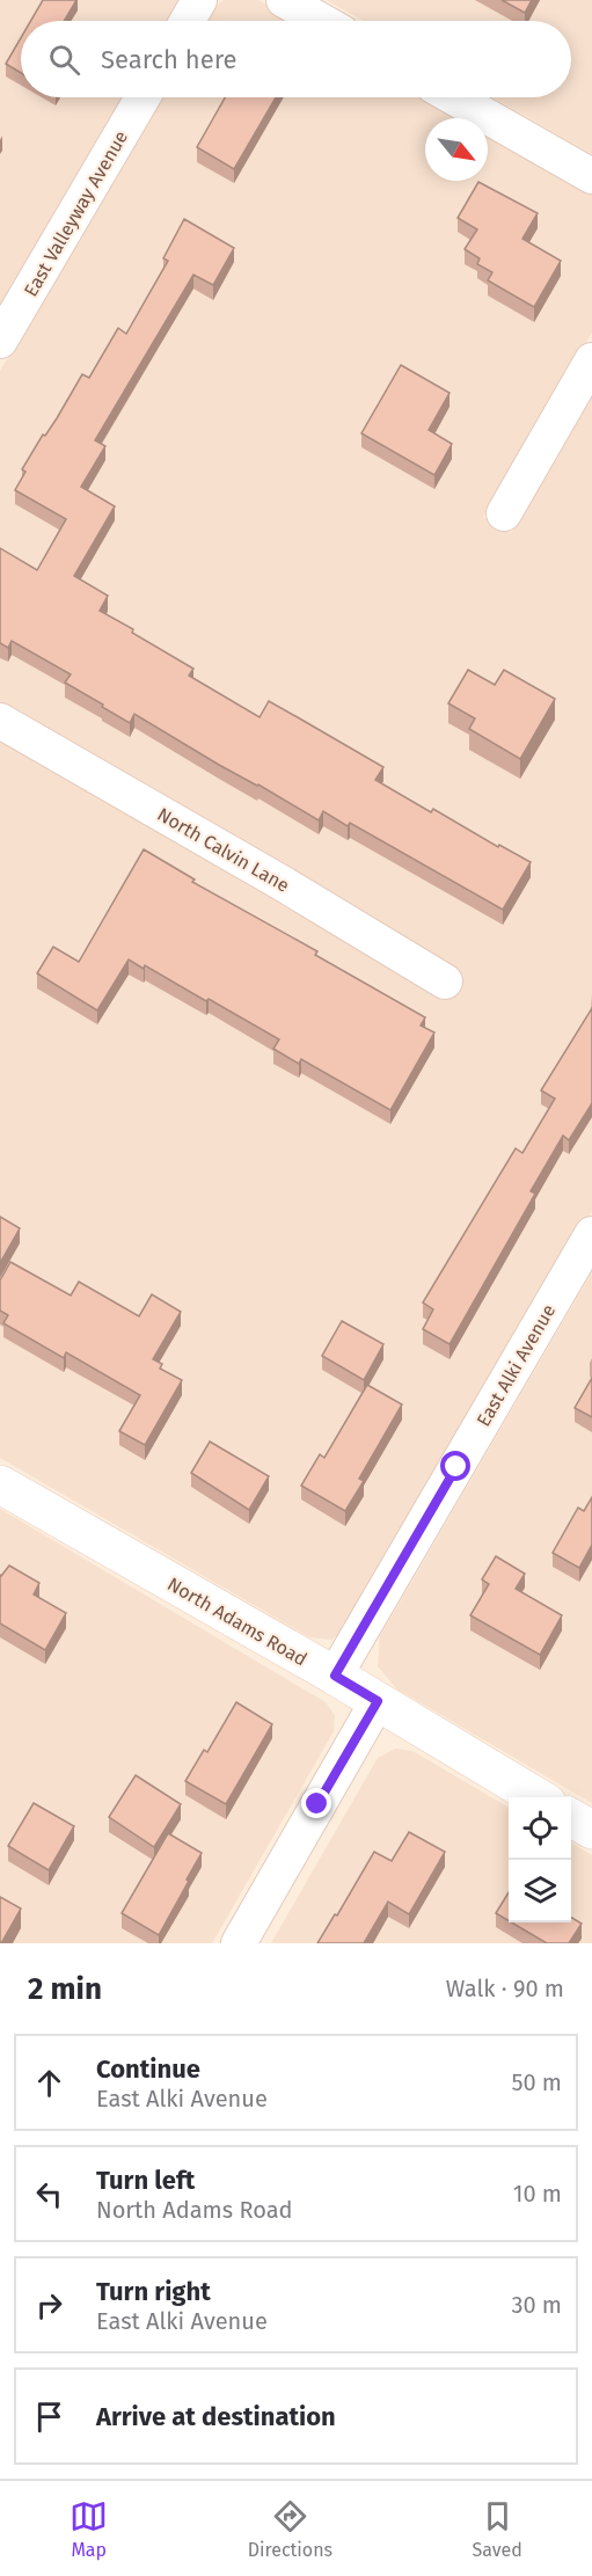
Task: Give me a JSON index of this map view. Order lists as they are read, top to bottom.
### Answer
{
  "streets": {
    "street": [
      "East Valleyway Avenue",
      "North Calvin Lane",
      "East Alki Avenue",
      "North Adams Road"
    ]
  },
  "crossings": [
    ["East Alki Avenue", "North Adams Road"]
  ],
  "north": "bottom right",
  "page": {
    "search": "Search here",
    "heading": ["2 min", "Walk · 90 m"],
    "list": [
      ["Continue", "East Alki Avenue", "50 m"],
      ["Turn left", "North Adams Road", "10 m"],
      ["Turn right", "East Alki Avenue", "30 m"],
      "Arrive at destination"
    ],
    "nav": ["Map", "Directions", "Saved"]
  }
}
